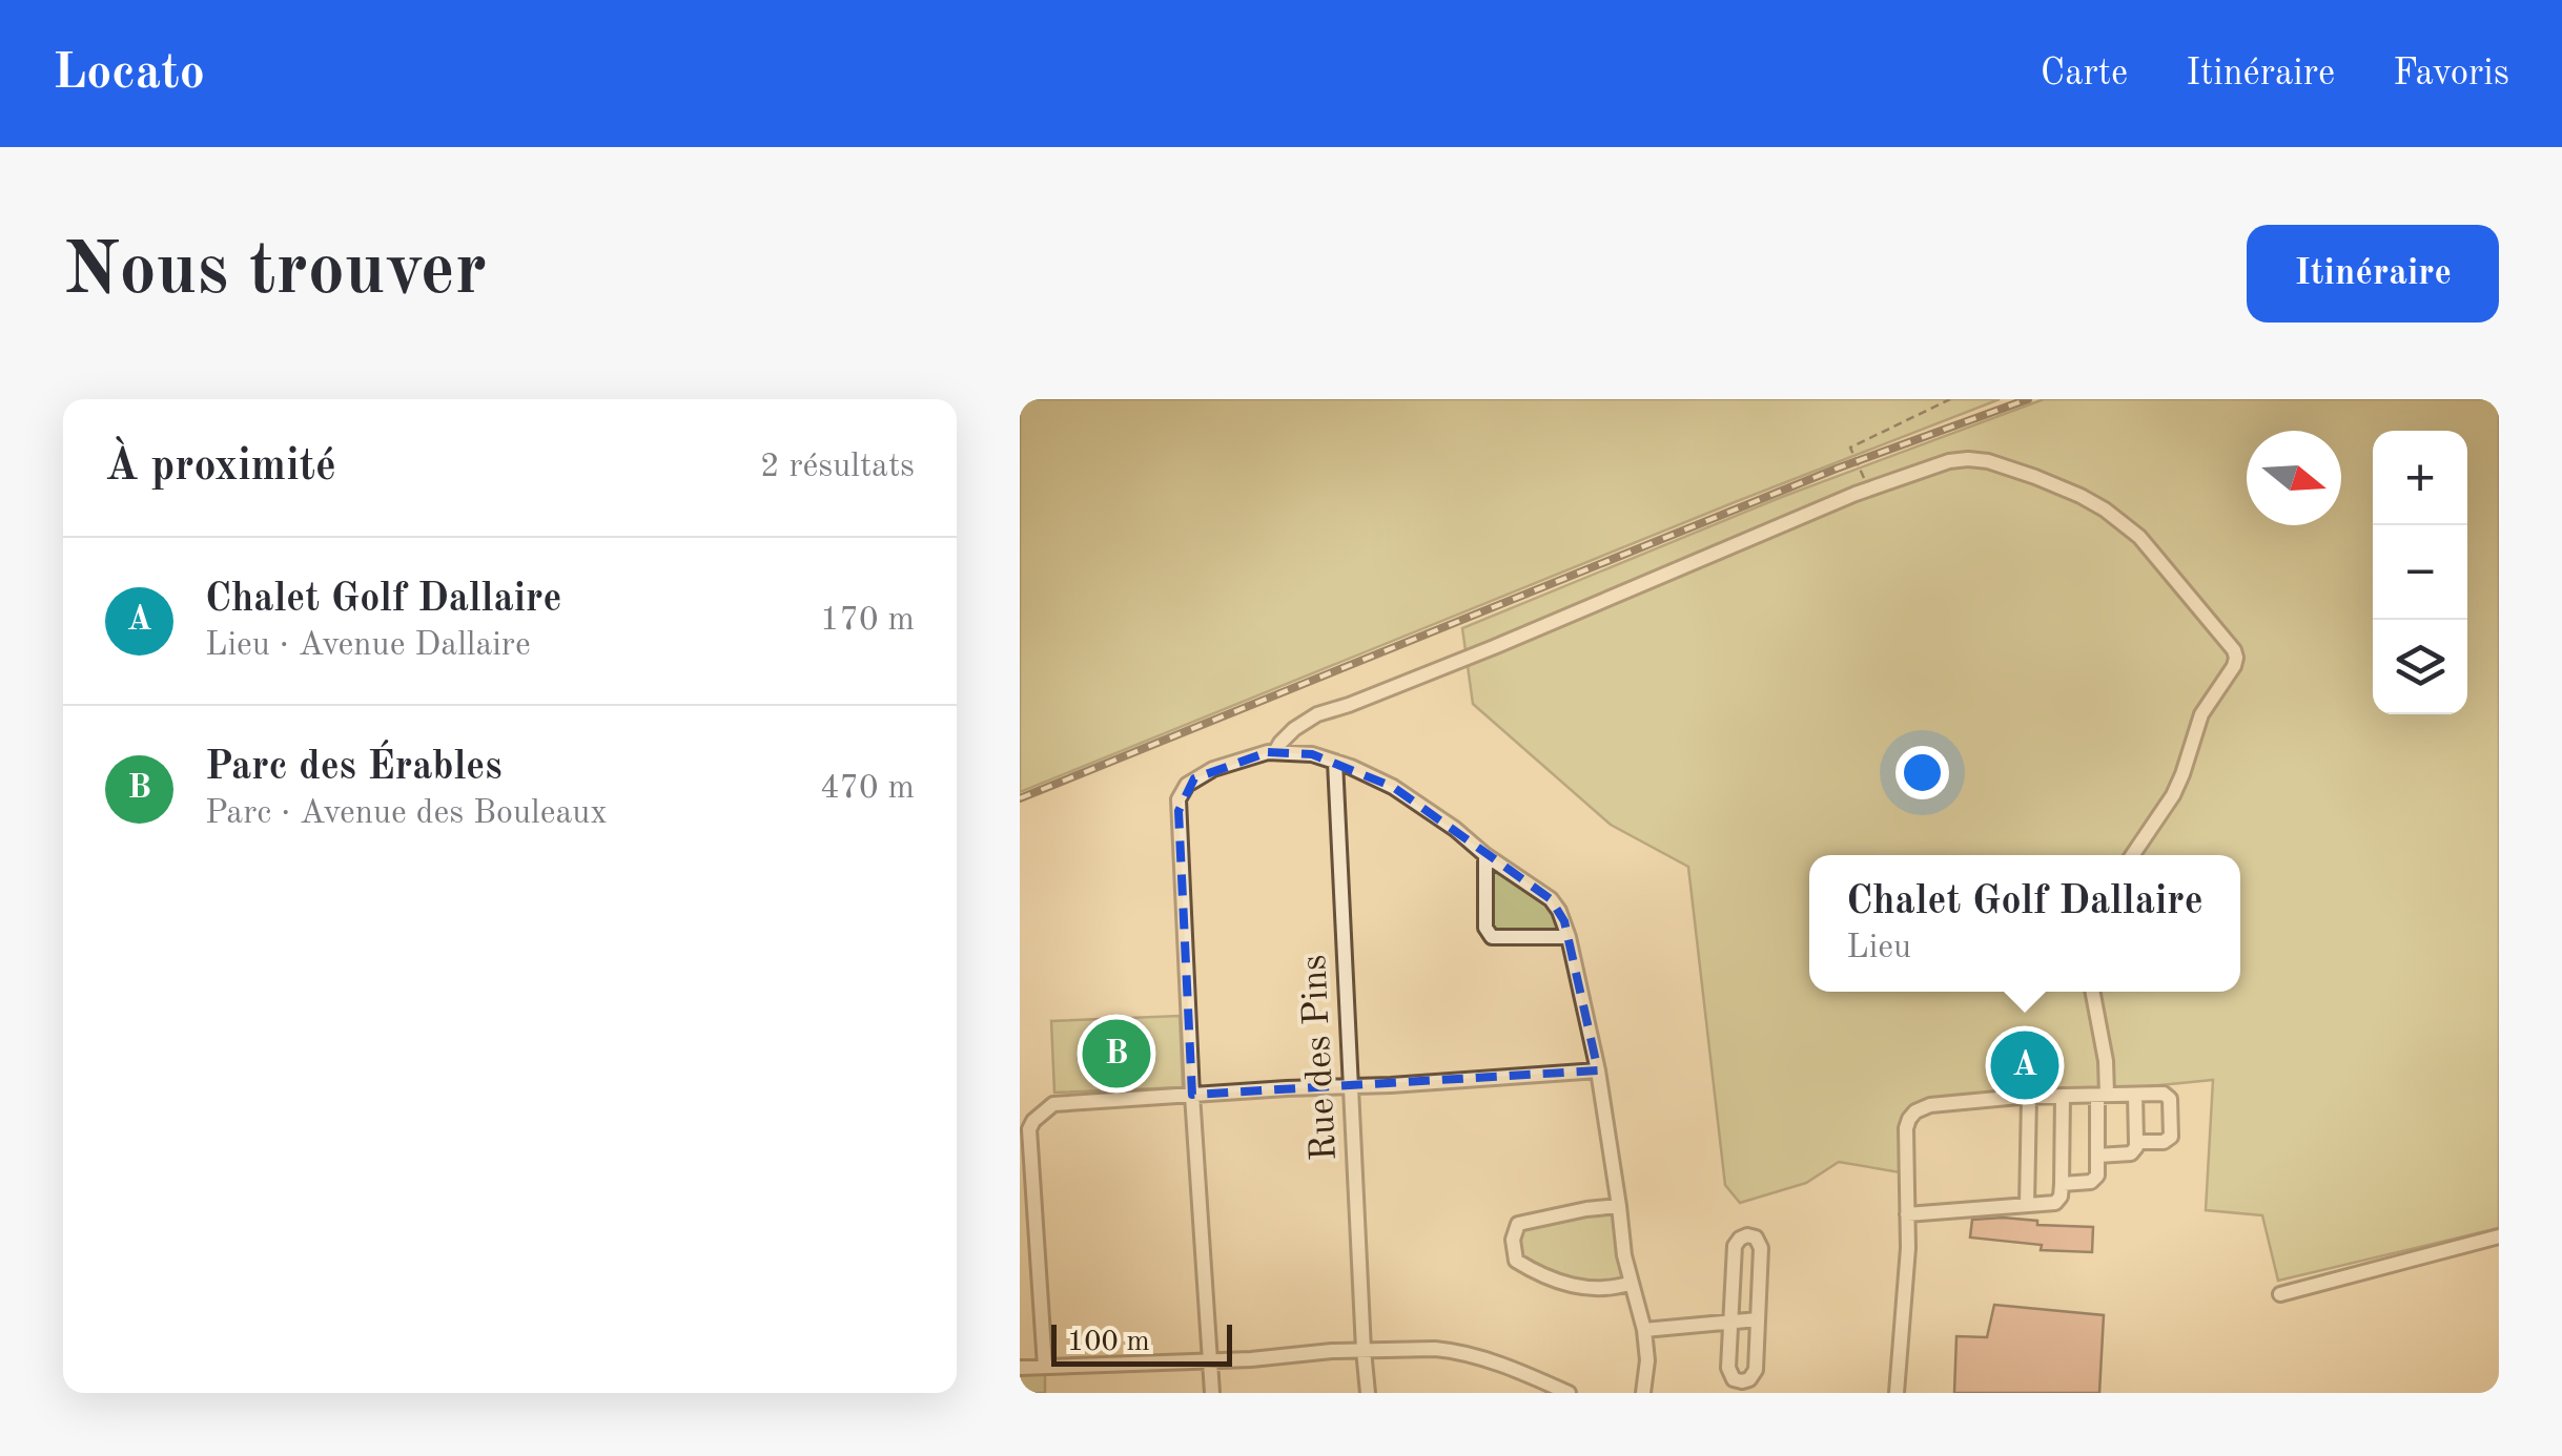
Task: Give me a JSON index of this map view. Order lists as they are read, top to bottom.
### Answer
{
  "streets": {
    "street": ["Rue des Pins"]
  },
  "scale_bar": "100 m",
  "north": "right",
  "page": {
    "header": "Locato",
    "nav": ["Carte", "Itinéraire", "Favoris"],
    "buttons": "Itinéraire",
    "title": "Nous trouver",
    "heading": ["À proximité", "2 résultats"],
    "map_buttons": ["+", "−"],
    "list": [
      {
        "mark": "A",
        "name": "Chalet Golf Dallaire",
        "note": "Lieu · Avenue Dallaire",
        "value": "170 m"
      },
      {
        "mark": "B",
        "name": "Parc des Érables",
        "note": "Parc · Avenue des Bouleaux",
        "value": "470 m"
      }
    ],
    "popup": ["Chalet Golf Dallaire", "Lieu"],
    "pins": ["B", "A"],
    "scale": "100 m"
  }
}
